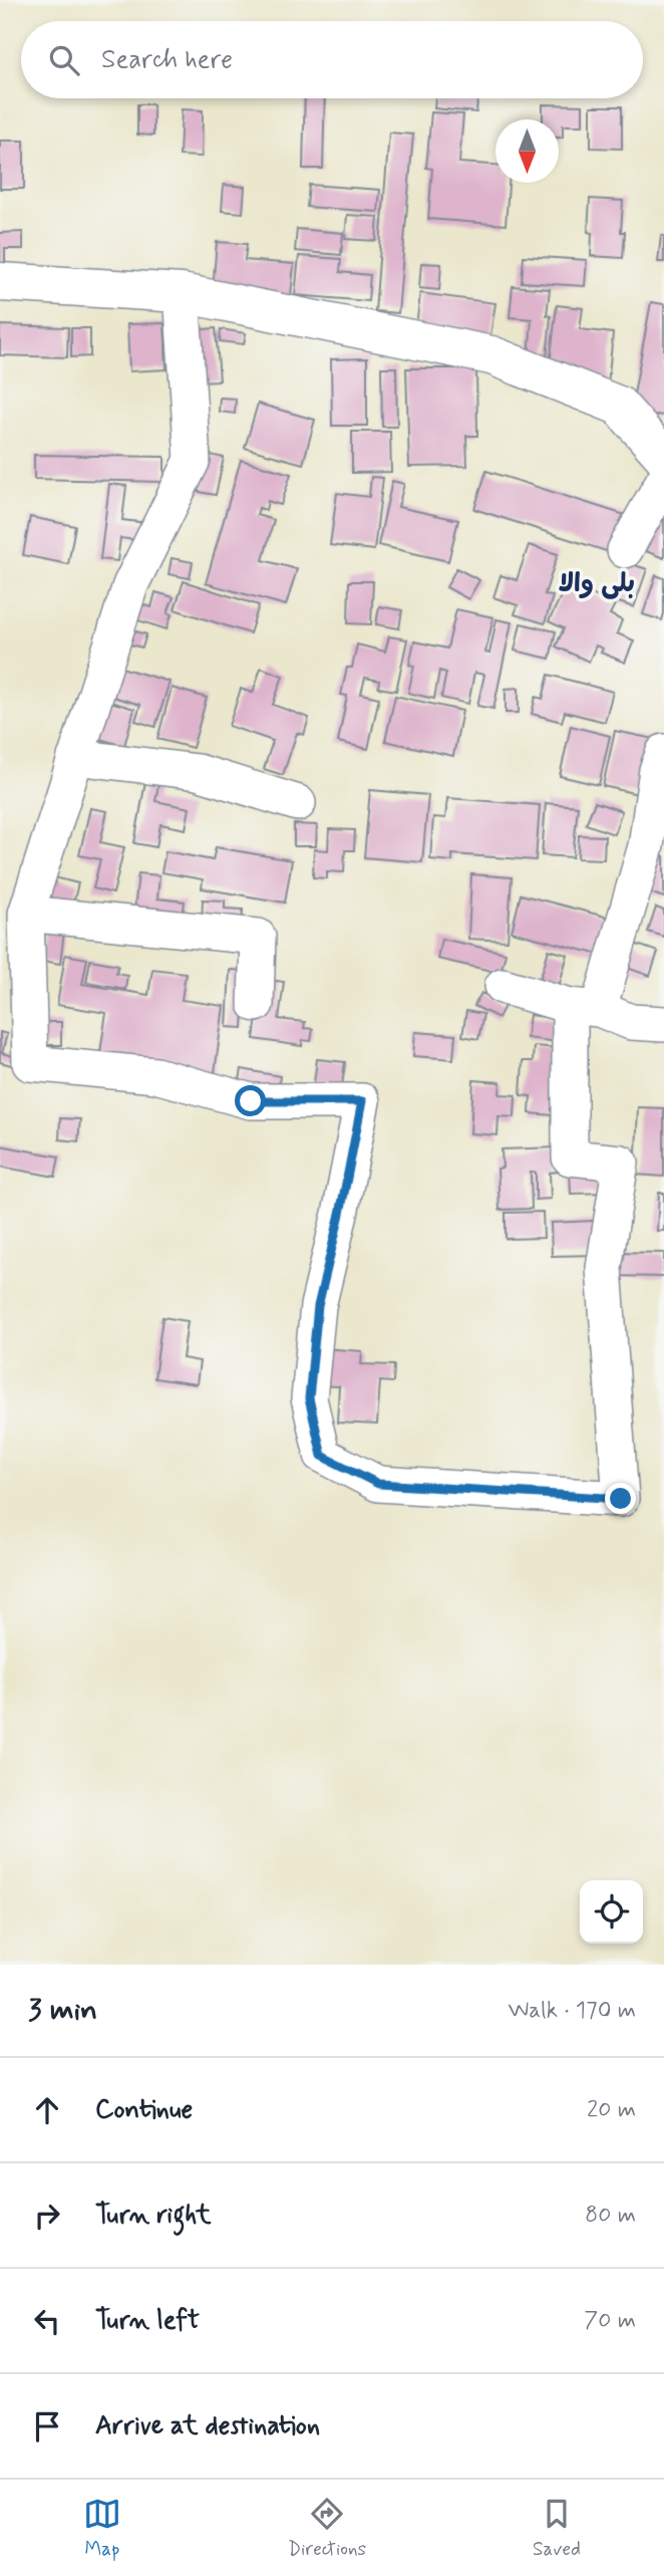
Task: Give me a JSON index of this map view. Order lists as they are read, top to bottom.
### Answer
{
  "districts": ["بلی والا"],
  "north": "bottom",
  "page": {
    "search": "Search here",
    "heading": ["3 min", "Walk · 170 m"],
    "list": [
      ["Continue", "20 m"],
      ["Turn right", "80 m"],
      ["Turn left", "70 m"],
      "Arrive at destination"
    ],
    "nav": ["Map", "Directions", "Saved"]
  }
}
